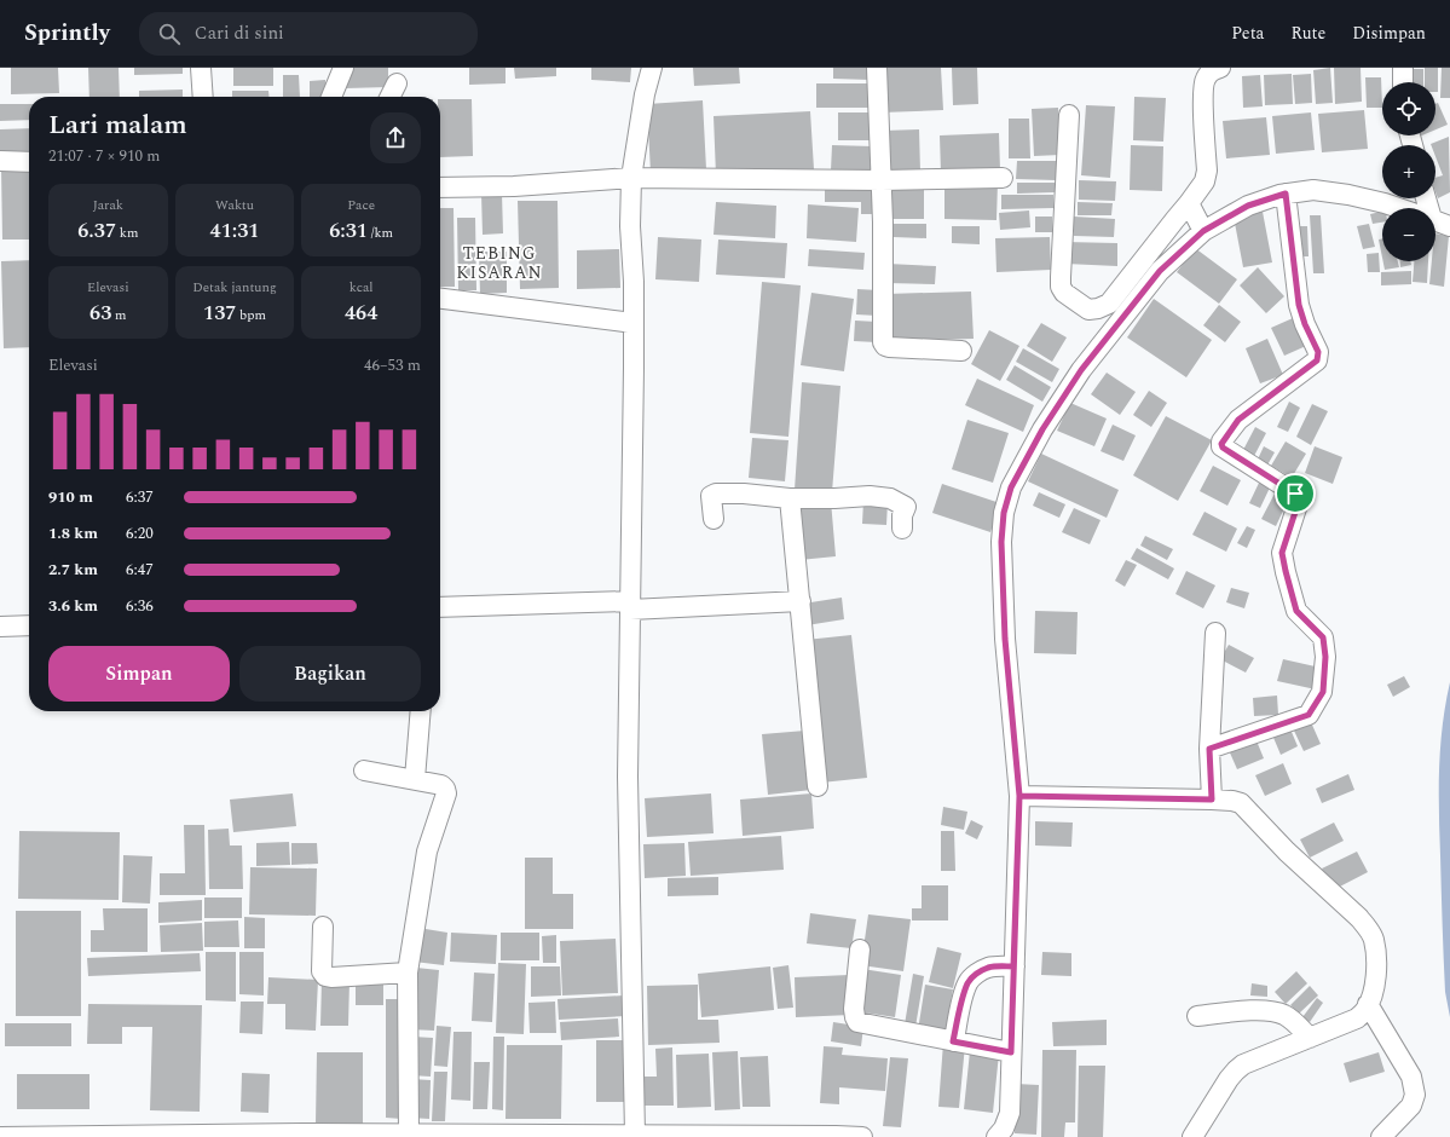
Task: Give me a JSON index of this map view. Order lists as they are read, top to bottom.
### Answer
{
  "districts": ["TEBING KISARAN"],
  "page": {
    "header": "Sprintly",
    "search": "Cari di sini",
    "nav": ["Peta", "Rute", "Disimpan"],
    "map_buttons": ["+", "−"],
    "heading": ["Lari malam", "21:07 · 7 × 910 m"],
    "stats": [
      ["Jarak", "6.37 km"],
      ["Waktu", "41:31"],
      ["Pace", "6:31 /km"],
      ["Elevasi", "63 m"],
      ["Detak jantung", "137 bpm"],
      ["kcal", "464"]
    ],
    "chart": ["Elevasi", "46–53 m"],
    "list": [
      {
        "name": "910 m",
        "note": "6:37"
      },
      {
        "name": "1.8 km",
        "note": "6:20"
      },
      {
        "name": "2.7 km",
        "note": "6:47"
      },
      {
        "name": "3.6 km",
        "note": "6:36"
      }
    ],
    "buttons": ["Simpan", "Bagikan"]
  }
}
